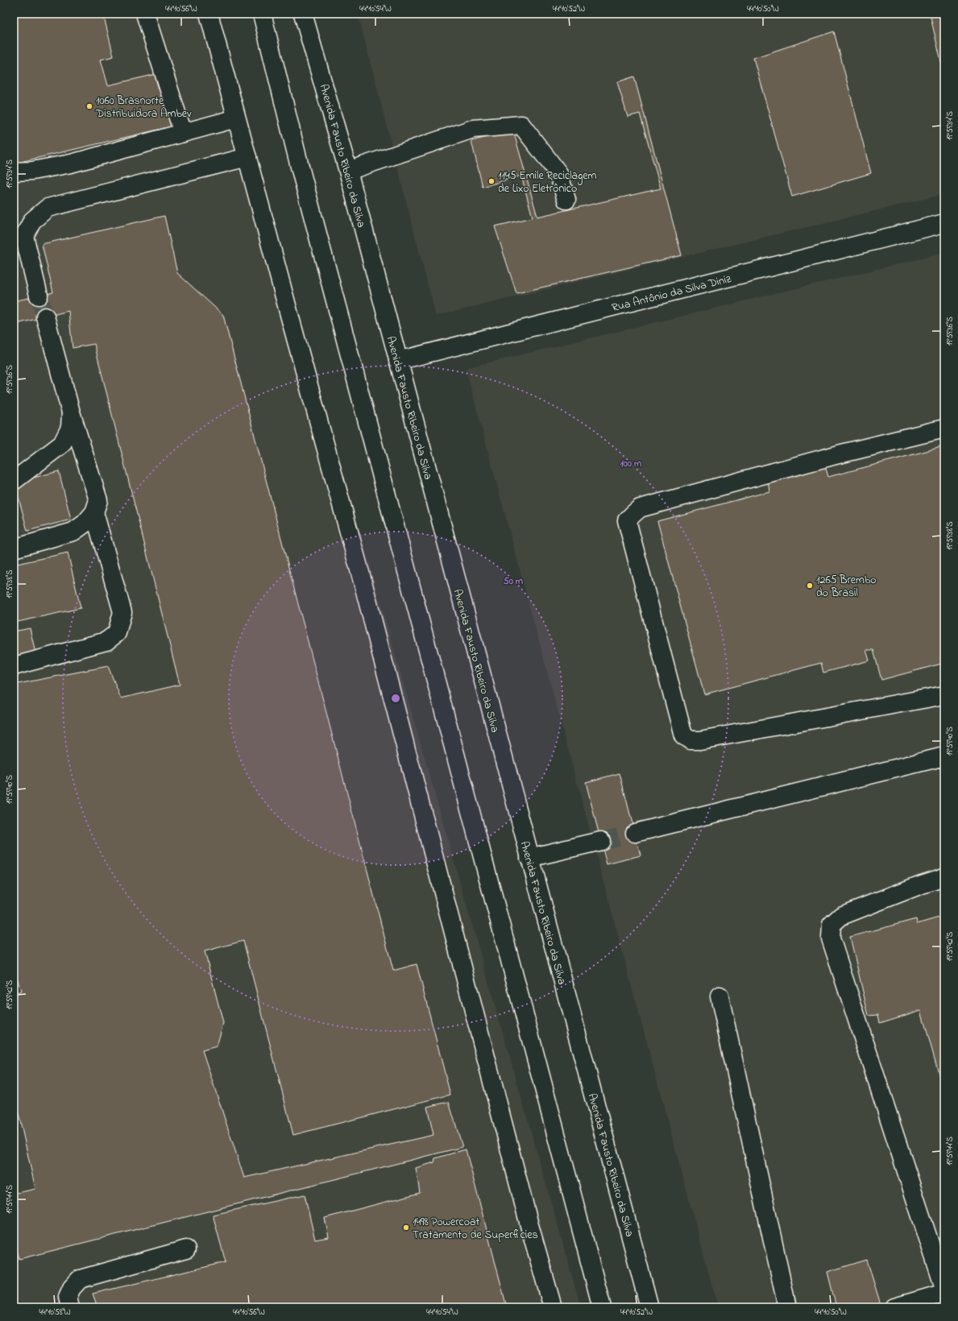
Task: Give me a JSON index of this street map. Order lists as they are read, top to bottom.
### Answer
{
  "streets": {
    "main road": ["Avenida Fausto Ribeiro da Silva", "Rua Antônio da Silva Diniz"]
  },
  "crossings": [
    ["Avenida Fausto Ribeiro da Silva", "Rua Antônio da Silva Diniz"]
  ],
  "places": [
    "1060 Brasnorte Distribuidora Ambev",
    "1145 Emile Reciclagem de Lixo Eletrônico",
    "1265 Brembo do Brasil",
    "1498 Powercoat Tratamento de Superficies"
  ],
  "coordinates": [
    "44°10'56\"W",
    "44°10'54\"W",
    "44°10'52\"W",
    "44°10'50\"W",
    "19°59'34\"S",
    "19°59'36\"S",
    "19°59'38\"S",
    "19°59'40\"S",
    "19°59'42\"S",
    "19°59'44\"S",
    "44°10'58\"W"
  ],
  "rings": ["100 m", "50 m"]
}
